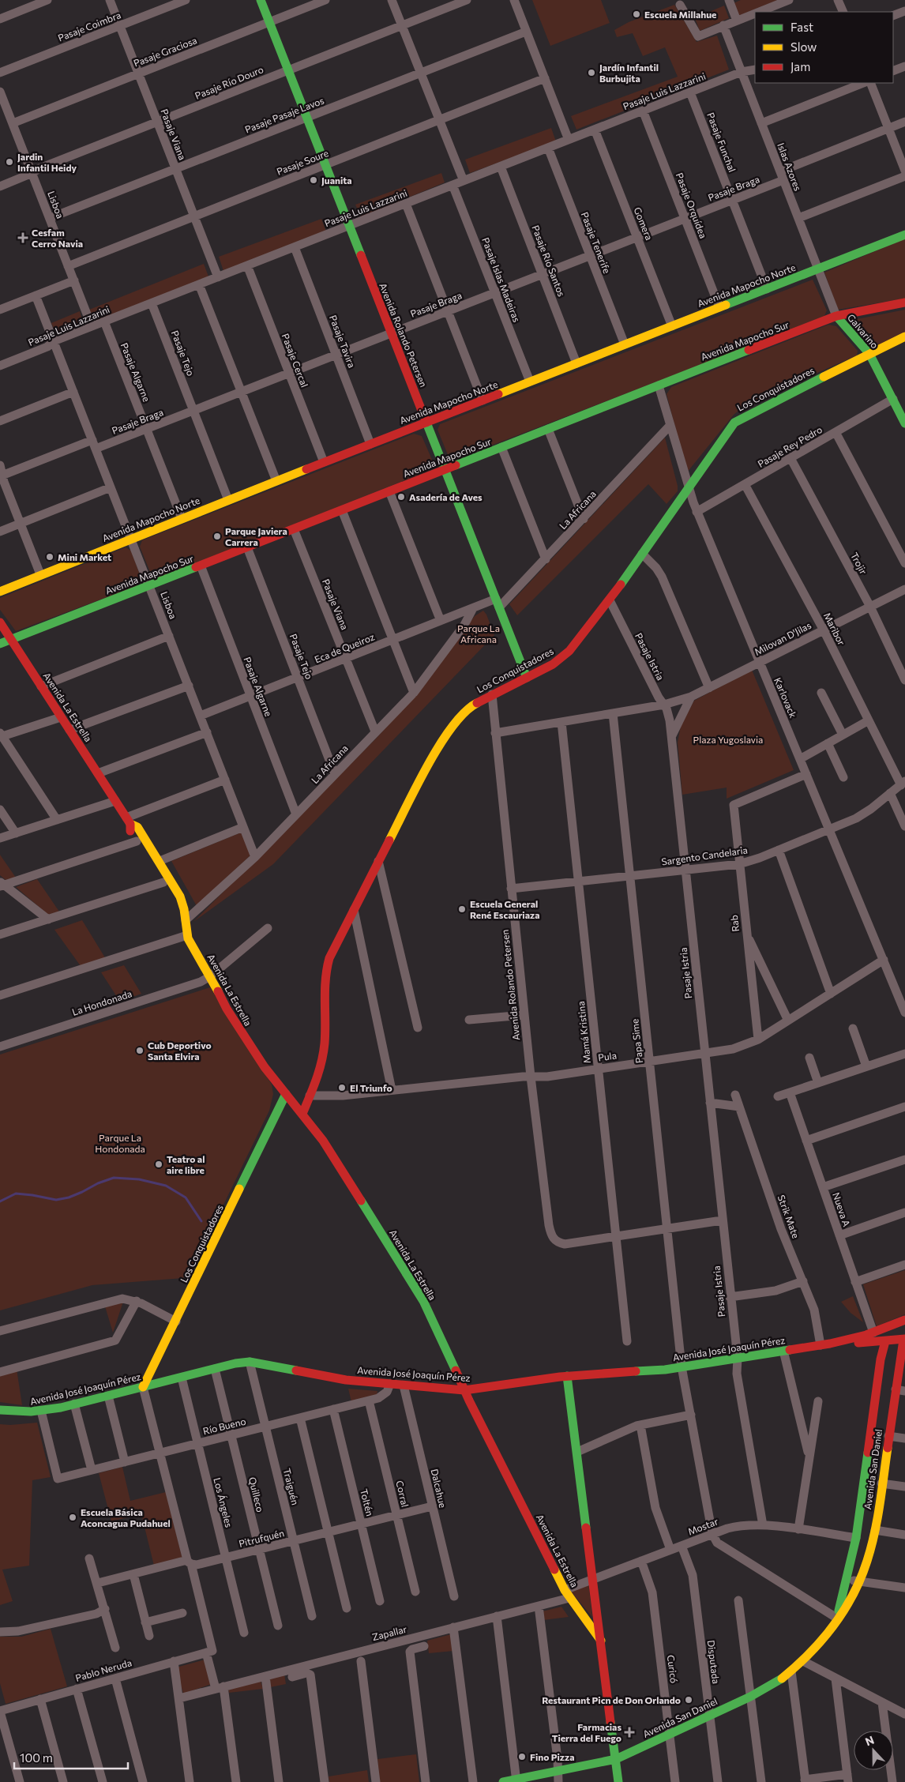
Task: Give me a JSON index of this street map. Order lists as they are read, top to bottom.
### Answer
{
  "streets": {
    "main road": [
      "Avenida Mapocho Norte",
      "Galvarino",
      "Avenida Rolando Petersen",
      "Avenida Mapocho Sur",
      "Los Conquistadores",
      "Avenida La Estrella",
      "Avenida José Joaquín Pérez",
      "Avenida San Daniel"
    ],
    "street": [
      "Pasaje Coimbra",
      "Pasaje Graciosa",
      "Pasaje Río Douro",
      "Pasaje Luis Lazzarini",
      "Pasaje Pasaje Lavos",
      "Pasaje Viana",
      "Pasaje Funchal",
      "Pasaje Soure",
      "Islas Azores",
      "Pasaje Braga",
      "Lisboa",
      "Pasaje Orquídea",
      "Gomera",
      "Pasaje Tenerife",
      "Pasaje Río Santos",
      "Pasaje Islas Madeiras",
      "Pasaje Tavira",
      "Pasaje Tejo",
      "Pasaje Cercal",
      "Pasaje Algarne",
      "Pasaje Rey Pedro",
      "La Africana",
      "Trojir",
      "Maribor",
      "Milovan D'Jilas",
      "Eca de Queiroz",
      "Pasaje Istria",
      "Karlovack",
      "Sargento Candelaria",
      "Rab",
      "La Hondonada",
      "Mamá Kristina",
      "Papa Sime",
      "Pula",
      "Nueva A",
      "Strik Mate",
      "Río Bueno",
      "Traiguén",
      "Dalcahue",
      "Corral",
      "Quilleco",
      "Los Ángeles",
      "Toltén",
      "Mostar",
      "Pitrufquén",
      "Zapallar",
      "Disputada",
      "Curicó",
      "Pablo Neruda"
    ]
  },
  "crossings": [
    ["Pasaje Coimbra", "Pasaje Viana"],
    ["Pasaje Graciosa", "Pasaje Viana"],
    ["Pasaje Graciosa", "Lisboa"],
    ["Pasaje Graciosa", "Avenida Rolando Petersen"],
    ["Pasaje Río Douro", "Pasaje Viana"],
    ["Pasaje Río Douro", "Lisboa"],
    ["Pasaje Río Douro", "Avenida Rolando Petersen"],
    ["Pasaje Luis Lazzarini", "Pasaje Viana"],
    ["Pasaje Luis Lazzarini", "Pasaje Funchal"],
    ["Pasaje Luis Lazzarini", "Islas Azores"],
    ["Pasaje Luis Lazzarini", "Lisboa"],
    ["Pasaje Luis Lazzarini", "Pasaje Orquídea"],
    ["Pasaje Luis Lazzarini", "Gomera"],
    ["Pasaje Luis Lazzarini", "Pasaje Tenerife"],
    ["Pasaje Luis Lazzarini", "Pasaje Río Santos"],
    ["Pasaje Luis Lazzarini", "Pasaje Islas Madeiras"],
    ["Pasaje Luis Lazzarini", "Avenida Rolando Petersen"],
    ["Pasaje Luis Lazzarini", "Pasaje Tavira"],
    ["Pasaje Luis Lazzarini", "Pasaje Tejo"],
    ["Pasaje Luis Lazzarini", "Pasaje Cercal"],
    ["Pasaje Luis Lazzarini", "Pasaje Algarne"],
    ["Pasaje Pasaje Lavos", "Pasaje Viana"],
    ["Pasaje Pasaje Lavos", "Lisboa"],
    ["Pasaje Pasaje Lavos", "Avenida Rolando Petersen"],
    ["Pasaje Viana", "Pasaje Soure"],
    ["Pasaje Viana", "Avenida Mapocho Sur"],
    ["Pasaje Viana", "La Africana"],
    ["Pasaje Viana", "Eca de Queiroz"],
    ["Pasaje Funchal", "Pasaje Braga"],
    ["Pasaje Funchal", "Avenida Mapocho Norte"],
    ["Pasaje Soure", "Lisboa"],
    ["Pasaje Soure", "Avenida Rolando Petersen"],
    ["Islas Azores", "Pasaje Braga"],
    ["Islas Azores", "Avenida Mapocho Norte"],
    ["Islas Azores", "Galvarino"],
    ["Islas Azores", "Avenida Mapocho Sur"],
    ["Pasaje Braga", "Lisboa"],
    ["Pasaje Braga", "Pasaje Orquídea"],
    ["Pasaje Braga", "Gomera"],
    ["Pasaje Braga", "Pasaje Tenerife"],
    ["Pasaje Braga", "Pasaje Río Santos"],
    ["Pasaje Braga", "Pasaje Islas Madeiras"],
    ["Pasaje Braga", "Avenida Rolando Petersen"],
    ["Pasaje Braga", "Pasaje Tavira"],
    ["Pasaje Braga", "Pasaje Tejo"],
    ["Pasaje Braga", "Pasaje Cercal"],
    ["Pasaje Braga", "Pasaje Algarne"],
    ["Lisboa", "Avenida Mapocho Norte"],
    ["Lisboa", "Avenida Mapocho Sur"],
    ["Lisboa", "La Africana"],
    ["Lisboa", "Eca de Queiroz"],
    ["Pasaje Orquídea", "Avenida Mapocho Norte"],
    ["Gomera", "Avenida Mapocho Norte"],
    ["Pasaje Tenerife", "Avenida Mapocho Norte"],
    ["Pasaje Río Santos", "Avenida Mapocho Norte"],
    ["Pasaje Islas Madeiras", "Avenida Mapocho Norte"],
    ["Avenida Mapocho Norte", "Avenida Rolando Petersen"],
    ["Avenida Mapocho Norte", "Pasaje Tavira"],
    ["Avenida Mapocho Norte", "Pasaje Tejo"],
    ["Avenida Mapocho Norte", "Pasaje Cercal"],
    ["Avenida Mapocho Norte", "Pasaje Algarne"],
    ["Galvarino", "Avenida Mapocho Sur"],
    ["Galvarino", "Los Conquistadores"],
    ["Galvarino", "Pasaje Rey Pedro"],
    ["Avenida Rolando Petersen", "Avenida Mapocho Sur"],
    ["Avenida Rolando Petersen", "Los Conquistadores"],
    ["Avenida Rolando Petersen", "La Africana"],
    ["Avenida Rolando Petersen", "Milovan D'Jilas"],
    ["Avenida Rolando Petersen", "Eca de Queiroz"],
    ["Avenida Rolando Petersen", "Sargento Candelaria"],
    ["Avenida Rolando Petersen", "Mamá Kristina"],
    ["Avenida Rolando Petersen", "Pula"],
    ["Avenida Mapocho Sur", "Pasaje Tejo"],
    ["Avenida Mapocho Sur", "Pasaje Algarne"],
    ["Avenida Mapocho Sur", "Karlovack"],
    ["Avenida Mapocho Sur", "Avenida La Estrella"],
    ["Pasaje Tejo", "La Africana"],
    ["Pasaje Tejo", "Eca de Queiroz"],
    ["Pasaje Algarne", "La Africana"],
    ["Pasaje Algarne", "Eca de Queiroz"],
    ["Los Conquistadores", "Pasaje Istria"],
    ["Los Conquistadores", "Karlovack"],
    ["Los Conquistadores", "Avenida La Estrella"],
    ["Los Conquistadores", "Pula"],
    ["Los Conquistadores", "Avenida José Joaquín Pérez"],
    ["Pasaje Rey Pedro", "Trojir"],
    ["Pasaje Rey Pedro", "Maribor"],
    ["Pasaje Rey Pedro", "Karlovack"],
    ["La Africana", "Eca de Queiroz"],
    ["La Africana", "Karlovack"],
    ["La Africana", "Avenida La Estrella"],
    ["Trojir", "Milovan D'Jilas"],
    ["Maribor", "Milovan D'Jilas"],
    ["Maribor", "Sargento Candelaria"],
    ["Milovan D'Jilas", "Pasaje Istria"],
    ["Milovan D'Jilas", "Karlovack"],
    ["Milovan D'Jilas", "Mamá Kristina"],
    ["Milovan D'Jilas", "Papa Sime"],
    ["Pasaje Istria", "Sargento Candelaria"],
    ["Pasaje Istria", "Pula"],
    ["Pasaje Istria", "Avenida José Joaquín Pérez"],
    ["Pasaje Istria", "Mostar"],
    ["Karlovack", "Sargento Candelaria"],
    ["Karlovack", "Rab"],
    ["Karlovack", "Pula"],
    ["Avenida La Estrella", "La Hondonada"],
    ["Avenida La Estrella", "Avenida José Joaquín Pérez"],
    ["Avenida La Estrella", "Avenida San Daniel"],
    ["Avenida La Estrella", "Mostar"],
    ["Avenida La Estrella", "Zapallar"],
    ["Sargento Candelaria", "Rab"],
    ["Sargento Candelaria", "Mamá Kristina"],
    ["Sargento Candelaria", "Papa Sime"],
    ["Rab", "Pula"],
    ["Mamá Kristina", "Pula"],
    ["Papa Sime", "Pula"],
    ["Papa Sime", "Avenida José Joaquín Pérez"],
    ["Papa Sime", "Mostar"],
    ["Nueva A", "Avenida José Joaquín Pérez"],
    ["Strik Mate", "Avenida José Joaquín Pérez"],
    ["Avenida José Joaquín Pérez", "Río Bueno"],
    ["Avenida José Joaquín Pérez", "Avenida San Daniel"],
    ["Avenida José Joaquín Pérez", "Traiguén"],
    ["Avenida José Joaquín Pérez", "Dalcahue"],
    ["Avenida José Joaquín Pérez", "Quilleco"],
    ["Avenida José Joaquín Pérez", "Los Ángeles"],
    ["Río Bueno", "Traiguén"],
    ["Río Bueno", "Corral"],
    ["Río Bueno", "Quilleco"],
    ["Río Bueno", "Los Ángeles"],
    ["Río Bueno", "Toltén"],
    ["Avenida San Daniel", "Mostar"],
    ["Avenida San Daniel", "Disputada"],
    ["Avenida San Daniel", "Curicó"],
    ["Traiguén", "Pitrufquén"],
    ["Dalcahue", "Pitrufquén"],
    ["Corral", "Pitrufquén"],
    ["Quilleco", "Pitrufquén"],
    ["Los Ángeles", "Pitrufquén"],
    ["Toltén", "Pitrufquén"],
    ["Mostar", "Zapallar"],
    ["Mostar", "Disputada"],
    ["Mostar", "Curicó"]
  ],
  "parks": ["Parque La Africana", "Plaza Yugoslavia", "Parque La Hondonada"],
  "places": {
    "other": [
      "Escuela Millahue",
      "Jardín Infantil Burbujita",
      "Jardin Infantil Heidy",
      "Juanita",
      "Asadería de Aves",
      "Parque Javiera Carrera",
      "Mini Market",
      "Escuela General René Escauriaza",
      "Cub Deportivo Santa Elvira",
      "El Triunfo",
      "Teatro al aire libre",
      "Escuela Básica Aconcagua Pudahuel",
      "Restaurant Picn de Don Orlando",
      "Fino Pizza"
    ],
    "health": ["Cesfam Cerro Navia", "Farmacias Tierra del Fuego"]
  },
  "legend": ["Fast", "Slow", "Jam"],
  "scale_bar": "100 m",
  "north": "top"
}
